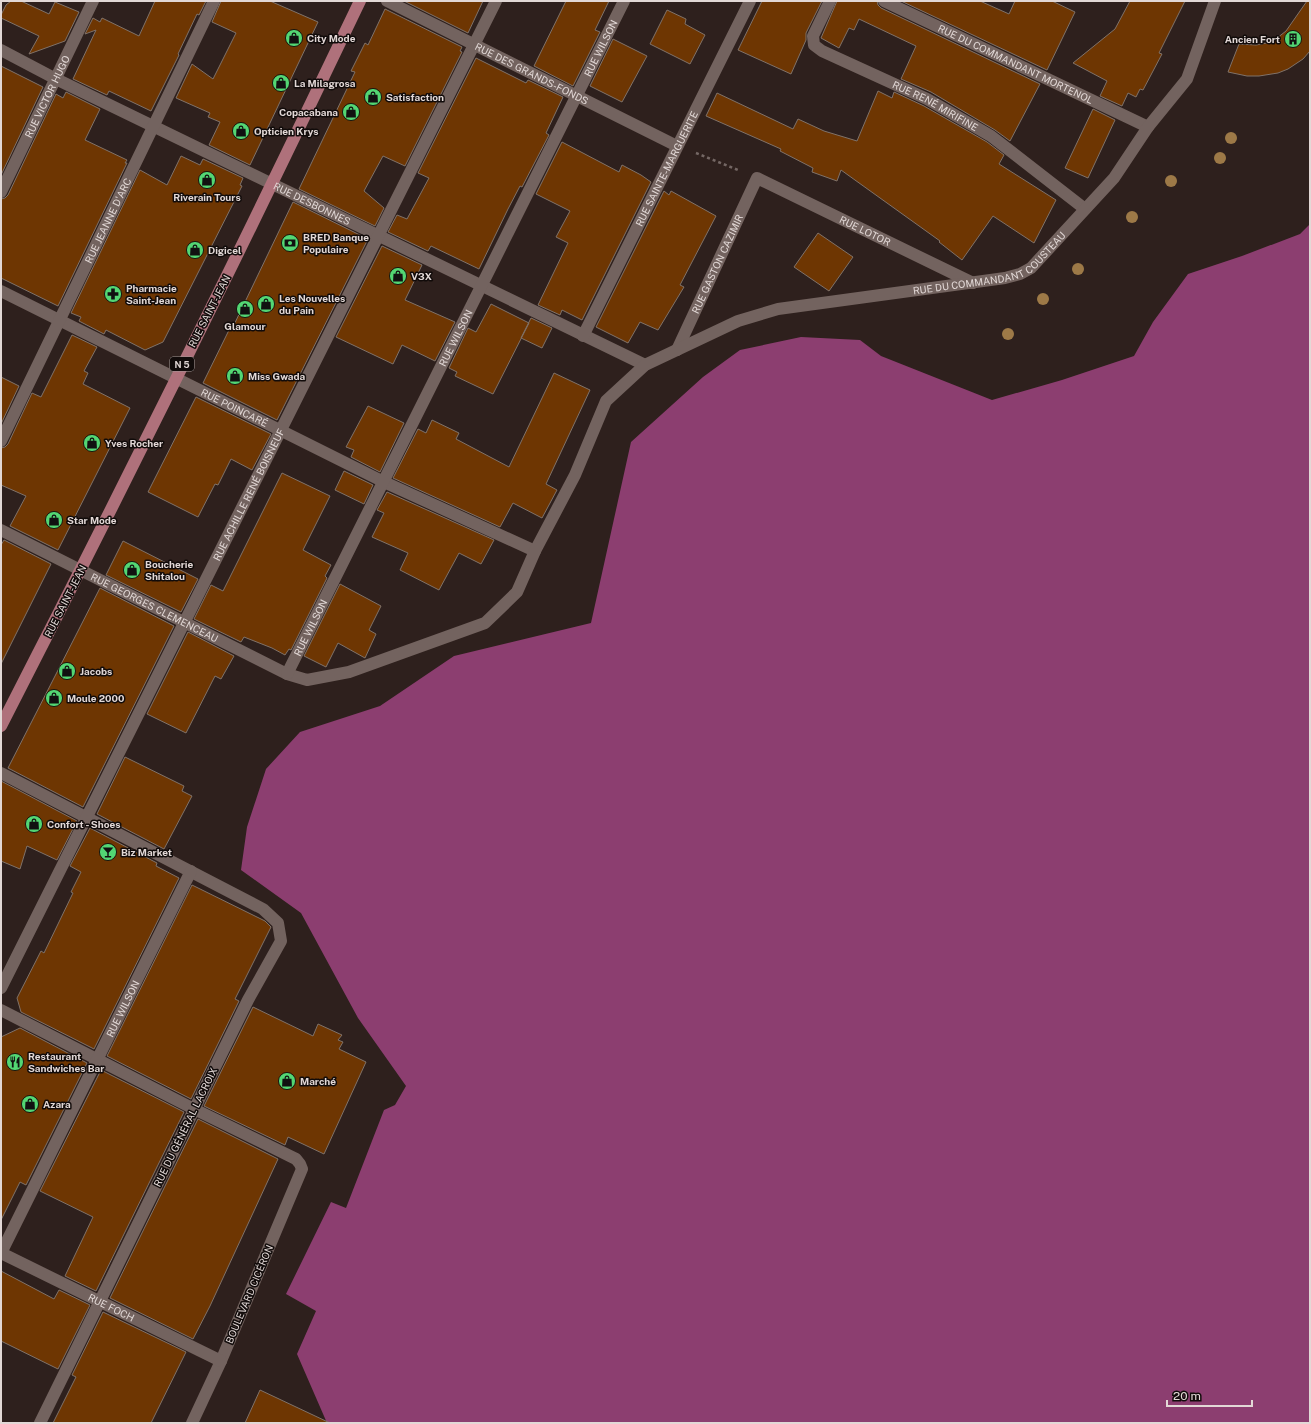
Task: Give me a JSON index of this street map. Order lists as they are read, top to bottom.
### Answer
{
  "streets": {
    "main road": ["RUE SAINT-JEAN", "N 5"],
    "street": [
      "RUE WILSON",
      "RUE DU COMMANDANT MORTENOL",
      "RUE DES GRANDS-FONDS",
      "RUE VICTOR HUGO",
      "RUE RENÉ MIRIFINE",
      "RUE SAINTE-MARGUERITE",
      "RUE DESBONNES",
      "RUE JEANNE D'ARC",
      "RUE LOTOR",
      "RUE DU COMMANDANT COUSTEAU",
      "RUE GASTON CAZIMIR",
      "RUE POINCARÉ",
      "RUE ACHILLE RENÉ BOISNEUF",
      "RUE GEORGES CLEMENCEAU",
      "RUE DU GÉNÉRAL LACROIX",
      "BOULEVARD CICÉRON",
      "RUE FOCH"
    ]
  },
  "crossings": [
    ["RUE WILSON", "RUE DES GRANDS-FONDS"],
    ["RUE WILSON", "RUE DESBONNES"],
    ["RUE WILSON", "RUE POINCARÉ"],
    ["RUE WILSON", "RUE GEORGES CLEMENCEAU"],
    ["RUE WILSON", "RUE DU GÉNÉRAL LACROIX"],
    ["RUE WILSON", "RUE FOCH"],
    ["RUE DU COMMANDANT MORTENOL", "RUE DU COMMANDANT COUSTEAU"],
    ["RUE DES GRANDS-FONDS", "RUE SAINTE-MARGUERITE"],
    ["RUE DES GRANDS-FONDS", "RUE ACHILLE RENÉ BOISNEUF"],
    ["RUE VICTOR HUGO", "RUE DESBONNES"],
    ["RUE RENÉ MIRIFINE", "RUE DU COMMANDANT COUSTEAU"],
    ["RUE SAINTE-MARGUERITE", "RUE DESBONNES"],
    ["RUE DESBONNES", "RUE JEANNE D'ARC"],
    ["RUE DESBONNES", "RUE DU COMMANDANT COUSTEAU"],
    ["RUE DESBONNES", "RUE SAINT-JEAN"],
    ["RUE DESBONNES", "RUE ACHILLE RENÉ BOISNEUF"],
    ["RUE JEANNE D'ARC", "RUE POINCARÉ"],
    ["RUE LOTOR", "RUE DU COMMANDANT COUSTEAU"],
    ["RUE LOTOR", "RUE GASTON CAZIMIR"],
    ["RUE DU COMMANDANT COUSTEAU", "RUE GASTON CAZIMIR"],
    ["RUE DU COMMANDANT COUSTEAU", "RUE POINCARÉ"],
    ["RUE DU COMMANDANT COUSTEAU", "RUE GEORGES CLEMENCEAU"],
    ["RUE SAINT-JEAN", "RUE POINCARÉ"],
    ["RUE SAINT-JEAN", "RUE GEORGES CLEMENCEAU"],
    ["RUE POINCARÉ", "RUE ACHILLE RENÉ BOISNEUF"],
    ["RUE POINCARÉ", "RUE GEORGES CLEMENCEAU"],
    ["RUE ACHILLE RENÉ BOISNEUF", "RUE GEORGES CLEMENCEAU"],
    ["RUE ACHILLE RENÉ BOISNEUF", "RUE DU GÉNÉRAL LACROIX"],
    ["RUE DU GÉNÉRAL LACROIX", "BOULEVARD CICÉRON"],
    ["RUE DU GÉNÉRAL LACROIX", "RUE FOCH"],
    ["BOULEVARD CICÉRON", "RUE FOCH"]
  ],
  "places": {
    "shop": [
      "City Mode",
      "La Milagrosa",
      "Satisfaction",
      "Copacabana",
      "Opticien Krys",
      "Riverain Tours",
      "Digicel",
      "V3X",
      "Les Nouvelles du Pain",
      "Glamour",
      "Miss Gwada",
      "Yves Rocher",
      "Star Mode",
      "Boucherie Shitalou",
      "Jacobs",
      "Moule 2000",
      "Confort - Shoes",
      "Marché",
      "Azara"
    ],
    "building": ["Ancien Fort"],
    "bank": ["BRED Banque Populaire"],
    "pharmacy": ["Pharmacie Saint-Jean"],
    "bar": ["Biz Market"],
    "restaurant": ["Restaurant Sandwiches Bar"]
  },
  "scale_bar": "20 m"
}
